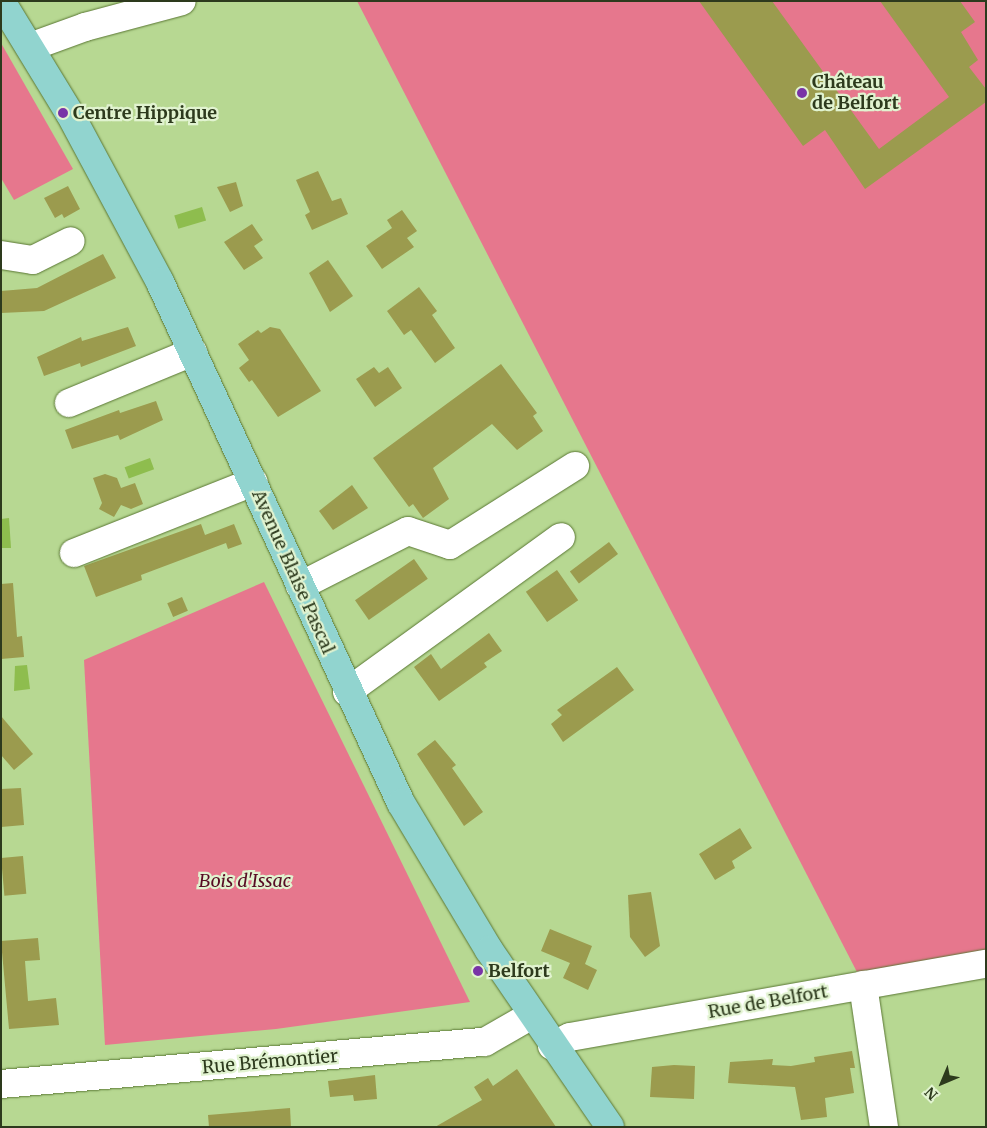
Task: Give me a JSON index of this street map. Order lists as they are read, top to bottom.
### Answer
{
  "streets": {
    "main road": ["Avenue Blaise Pascal"],
    "street": ["Rue de Belfort", "Rue Brémontier"]
  },
  "crossings": [
    ["Avenue Blaise Pascal", "Rue de Belfort"],
    ["Avenue Blaise Pascal", "Rue Brémontier"]
  ],
  "parks": ["Bois d'Issac"],
  "places": ["Château de Belfort", "Centre Hippique", "Belfort"],
  "north": "bottom left"
}
